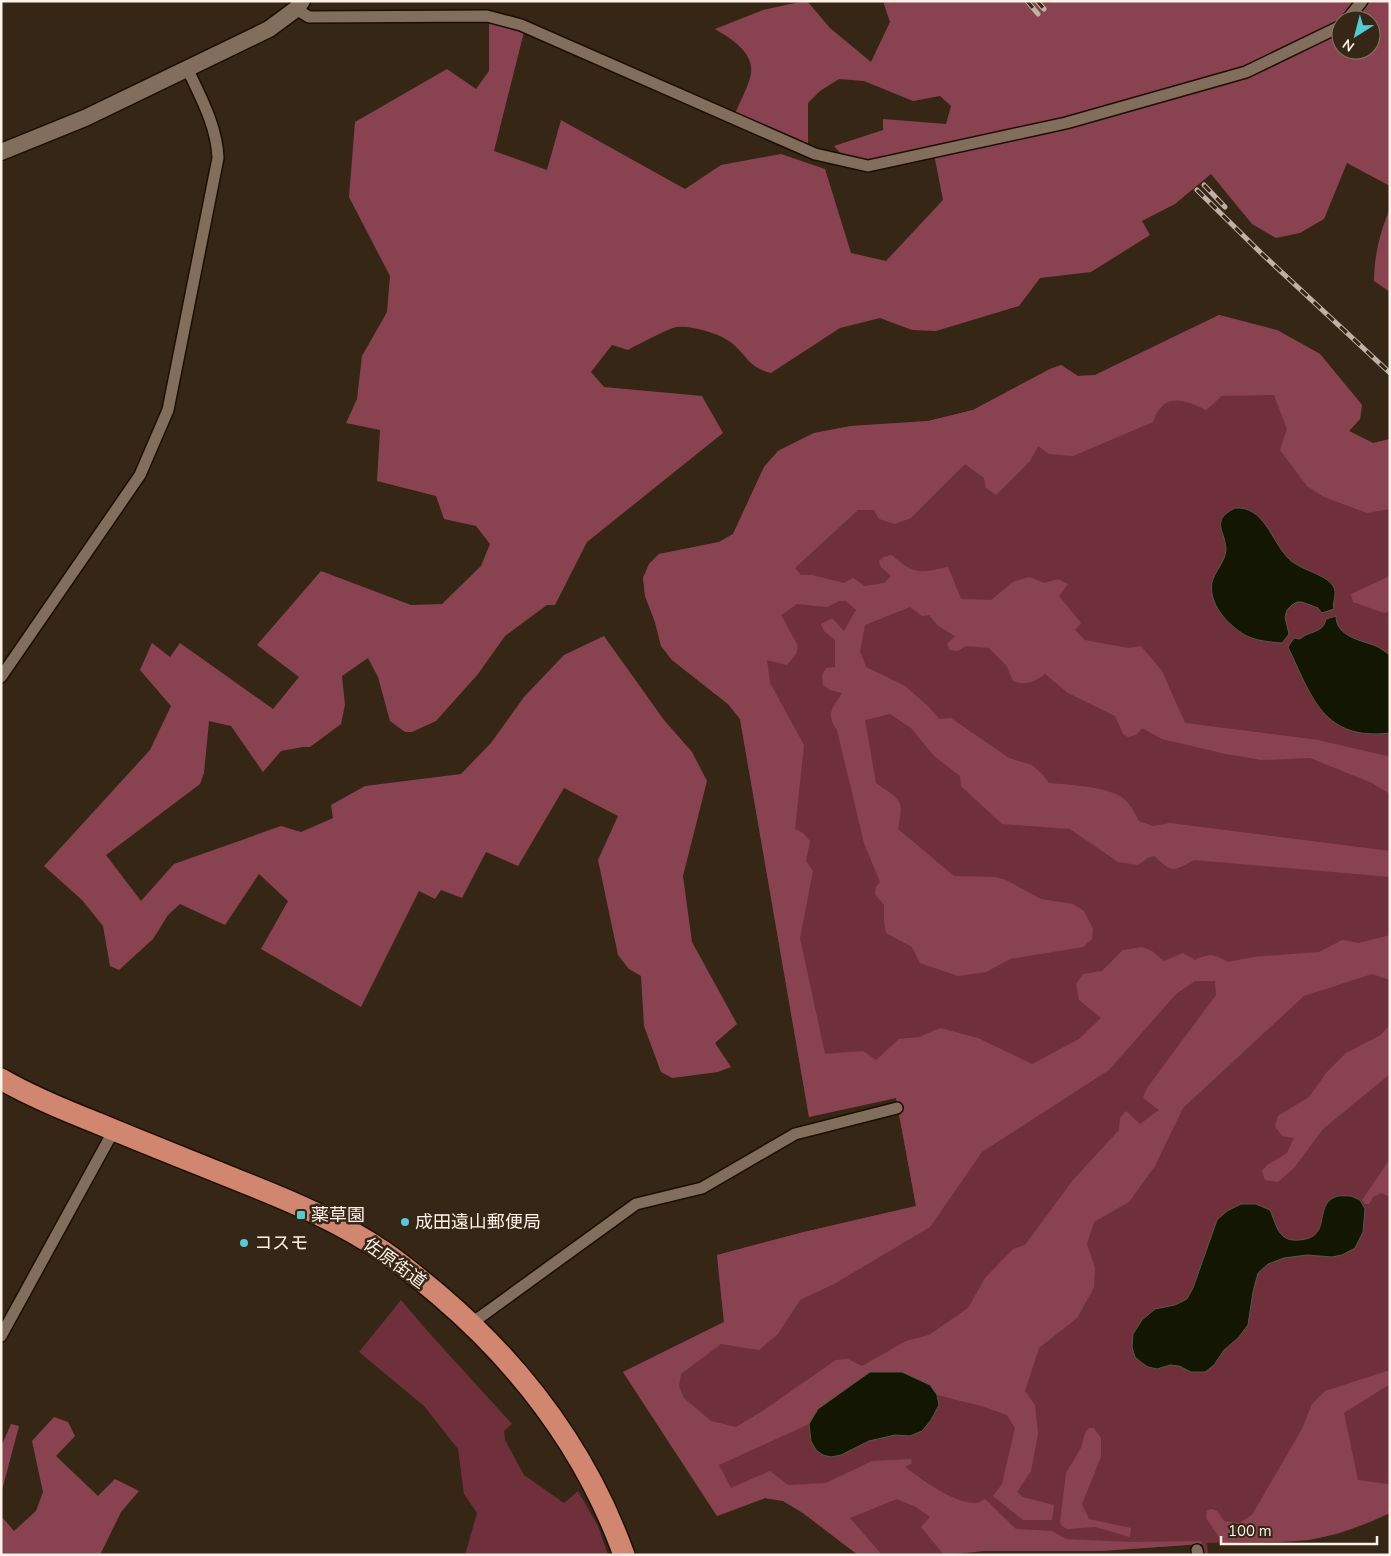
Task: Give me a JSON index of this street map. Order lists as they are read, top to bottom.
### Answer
{
  "streets": {
    "highway": ["佐原街道"]
  },
  "places": {
    "transit": ["薬草園"],
    "other": ["成田遠山郵便局", "コスモ"]
  },
  "scale_bar": "100 m",
  "north": "bottom left"
}
